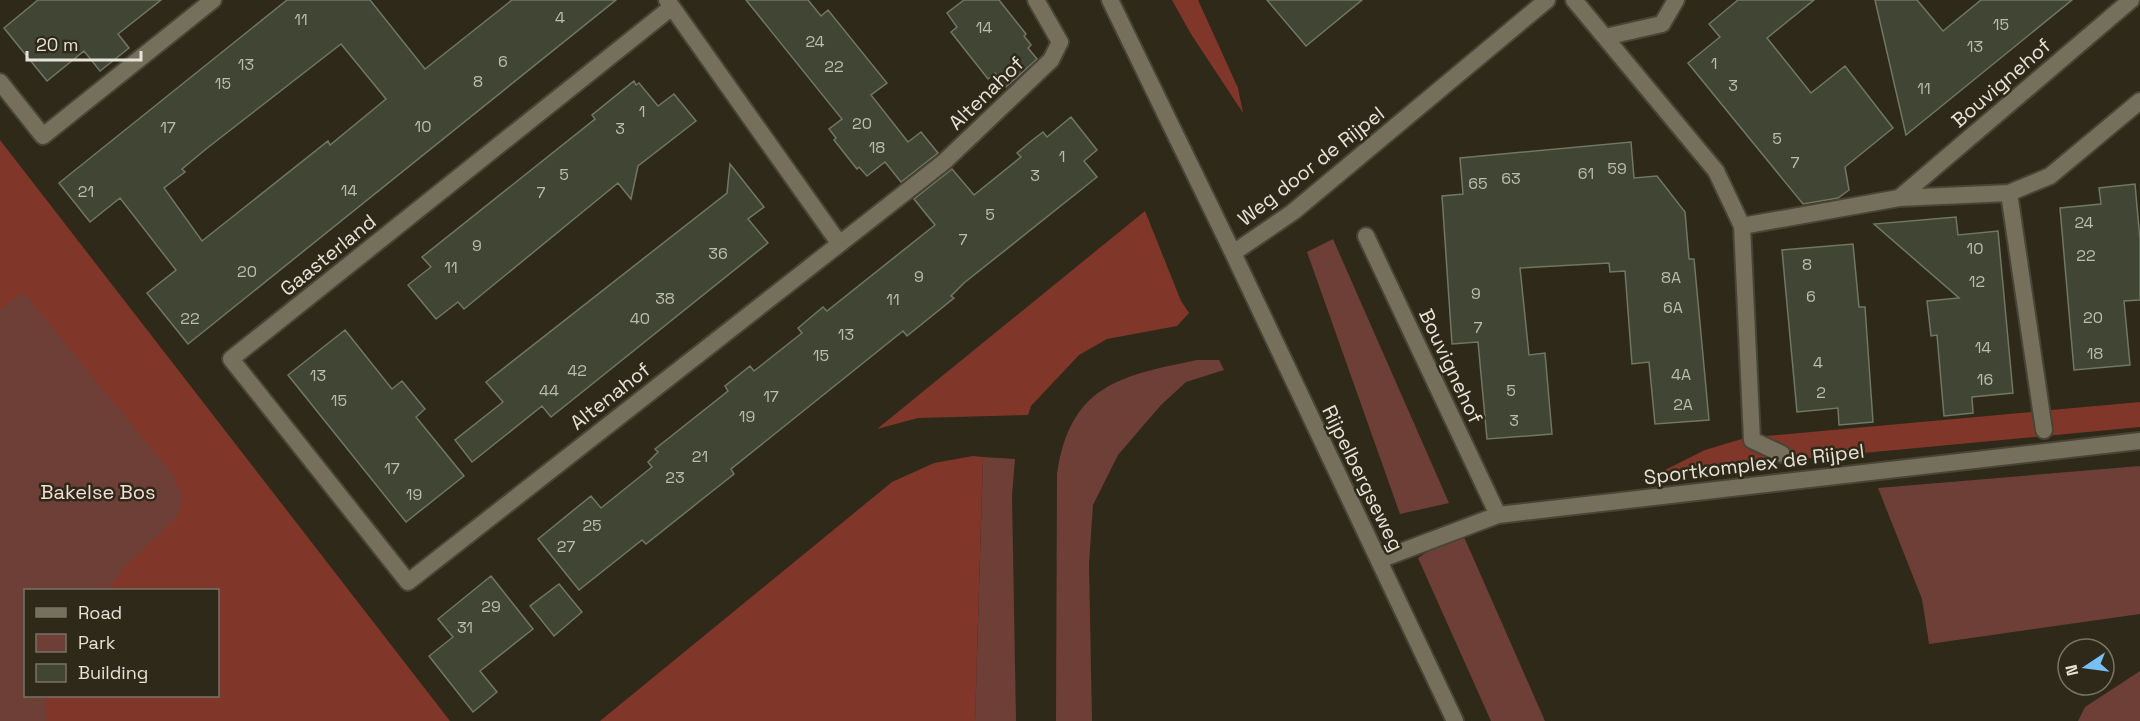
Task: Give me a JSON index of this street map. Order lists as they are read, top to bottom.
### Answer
{
  "streets": {
    "street": [
      "Bouvignehof",
      "Altenahof",
      "Weg door de Rijpel",
      "Gaasterland",
      "Sportkomplex de Rijpel",
      "Rijpelbergseweg"
    ]
  },
  "crossings": [
    ["Bouvignehof", "Sportkomplex de Rijpel"],
    ["Altenahof", "Gaasterland"],
    ["Weg door de Rijpel", "Rijpelbergseweg"],
    ["Sportkomplex de Rijpel", "Rijpelbergseweg"]
  ],
  "parks": ["Bakelse Bos"],
  "house_numbers": [
    "4",
    "11",
    "15",
    "14",
    "24",
    "13",
    "6",
    "1",
    "13",
    "22",
    "8",
    "15",
    "3",
    "11",
    "1",
    "20",
    "10",
    "17",
    "3",
    "5",
    "18",
    "1",
    "7",
    "59",
    "61",
    "5",
    "3",
    "63",
    "65",
    "14",
    "21",
    "7",
    "5",
    "24",
    "7",
    "9",
    "10",
    "36",
    "22",
    "8",
    "11",
    "20",
    "9",
    "8A",
    "12",
    "9",
    "6",
    "38",
    "11",
    "6A",
    "20",
    "22",
    "40",
    "7",
    "13",
    "14",
    "18",
    "15",
    "4",
    "42",
    "4A",
    "13",
    "16",
    "44",
    "5",
    "2",
    "17",
    "15",
    "2A",
    "19",
    "3",
    "21",
    "17",
    "23",
    "19",
    "25",
    "27",
    "29",
    "31"
  ],
  "legend": ["Road", "Park", "Building"],
  "scale_bar": "20 m",
  "north": "left"
}
